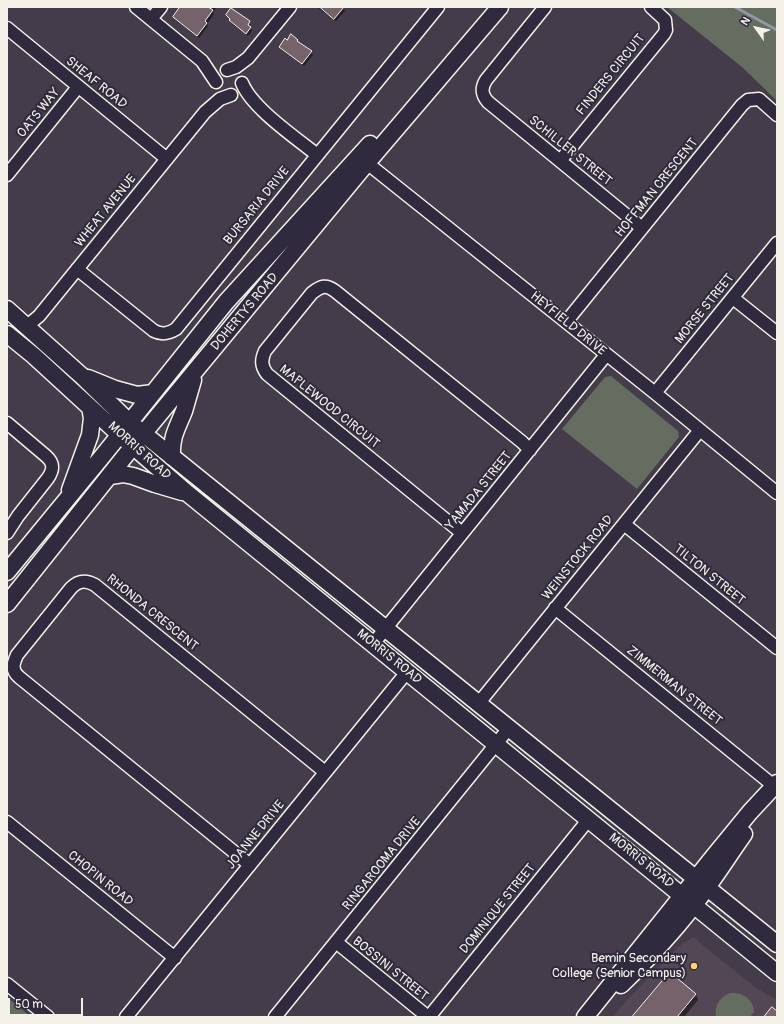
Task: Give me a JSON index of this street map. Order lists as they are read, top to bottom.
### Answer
{
  "streets": {
    "street": [
      "FINDERS CIRCUIT",
      "SHEAF ROAD",
      "OATS WAY",
      "SCHILLER STREET",
      "HOFFMAN CRESCENT",
      "BURSARIA DRIVE",
      "WHEAT AVENUE",
      "MORSE STREET",
      "DOHERTYS ROAD",
      "HEYFIELD DRIVE",
      "MAPLEWOOD CIRCUIT",
      "MORRIS ROAD",
      "YAMADA STREET",
      "WEINSTOCK ROAD",
      "TILTON STREET",
      "RHONDA CRESCENT",
      "ZIMMERMAN STREET",
      "JOANNE DRIVE",
      "RINGAROOMA DRIVE",
      "CHOPIN ROAD",
      "DOMINIQUE STREET",
      "BOSSINI STREET"
    ]
  },
  "crossings": [
    ["FINDERS CIRCUIT", "SCHILLER STREET"],
    ["SHEAF ROAD", "OATS WAY"],
    ["SHEAF ROAD", "WHEAT AVENUE"],
    ["SCHILLER STREET", "HOFFMAN CRESCENT"],
    ["HOFFMAN CRESCENT", "HEYFIELD DRIVE"],
    ["BURSARIA DRIVE", "WHEAT AVENUE"],
    ["WHEAT AVENUE", "MORRIS ROAD"],
    ["MORSE STREET", "HEYFIELD DRIVE"],
    ["DOHERTYS ROAD", "HEYFIELD DRIVE"],
    ["DOHERTYS ROAD", "MORRIS ROAD"],
    ["HEYFIELD DRIVE", "YAMADA STREET"],
    ["HEYFIELD DRIVE", "WEINSTOCK ROAD"],
    ["MAPLEWOOD CIRCUIT", "YAMADA STREET"],
    ["MORRIS ROAD", "YAMADA STREET"],
    ["MORRIS ROAD", "WEINSTOCK ROAD"],
    ["MORRIS ROAD", "JOANNE DRIVE"],
    ["MORRIS ROAD", "RINGAROOMA DRIVE"],
    ["MORRIS ROAD", "DOMINIQUE STREET"],
    ["WEINSTOCK ROAD", "TILTON STREET"],
    ["WEINSTOCK ROAD", "ZIMMERMAN STREET"],
    ["RHONDA CRESCENT", "JOANNE DRIVE"],
    ["JOANNE DRIVE", "CHOPIN ROAD"],
    ["RINGAROOMA DRIVE", "BOSSINI STREET"],
    ["DOMINIQUE STREET", "BOSSINI STREET"]
  ],
  "places": ["Bemin Secondary College (Senior Campus)"],
  "scale_bar": "50 m",
  "north": "top left"
}
